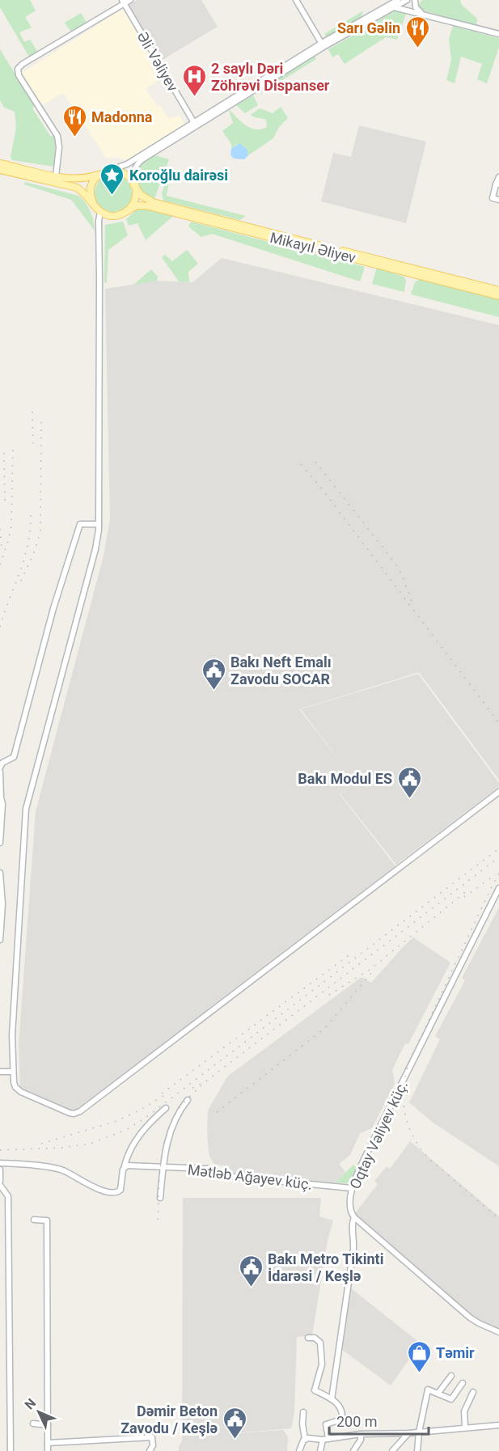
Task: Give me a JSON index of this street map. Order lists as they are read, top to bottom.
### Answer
{
  "streets": {
    "main road": ["Mikayıl Əliyev"],
    "street": ["Əli Vəliyev", "Oqtay Vəliyev küç.", "Mətləb Ağayev küç."]
  },
  "crossings": [
    ["Oqtay Vəliyev küç.", "Mətləb Ağayev küç."]
  ],
  "places": {
    "restaurant": ["Sarı Gəlin", "Madonna"],
    "hospital": ["2 saylı Dəri Zöhrəvi Dispanser"],
    "place": ["Koroğlu dairəsi"],
    "public building": [
      "Bakı Neft Emalı Zavodu SOCAR",
      "Bakı Modul ES",
      "Bakı Metro Tikinti İdarəsi / Keşlə",
      "Dəmir Beton Zavodu / Keşlə"
    ],
    "shop": ["Təmir"]
  },
  "scale_bar": "200 m",
  "north": "top left"
}
